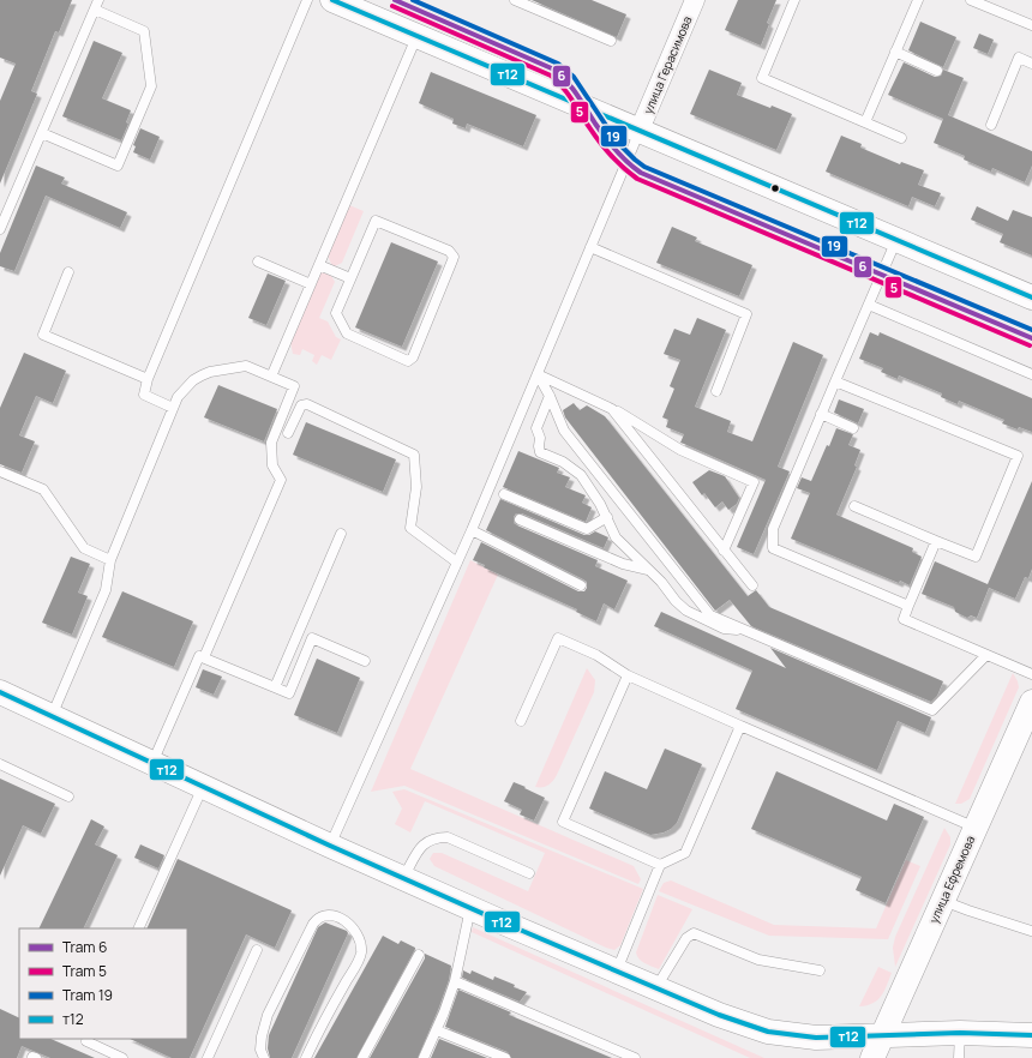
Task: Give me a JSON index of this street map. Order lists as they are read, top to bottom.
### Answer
{
  "streets": {
    "street": ["улица Герасимова", "улица Ефремова"]
  },
  "lines": [
    "tram line 6",
    "tram line 19",
    "transit line т12",
    "tram line 5"
  ],
  "legend": [
    "Tram 6",
    "Tram 5",
    "Tram 19",
    "т12"
  ]
}
